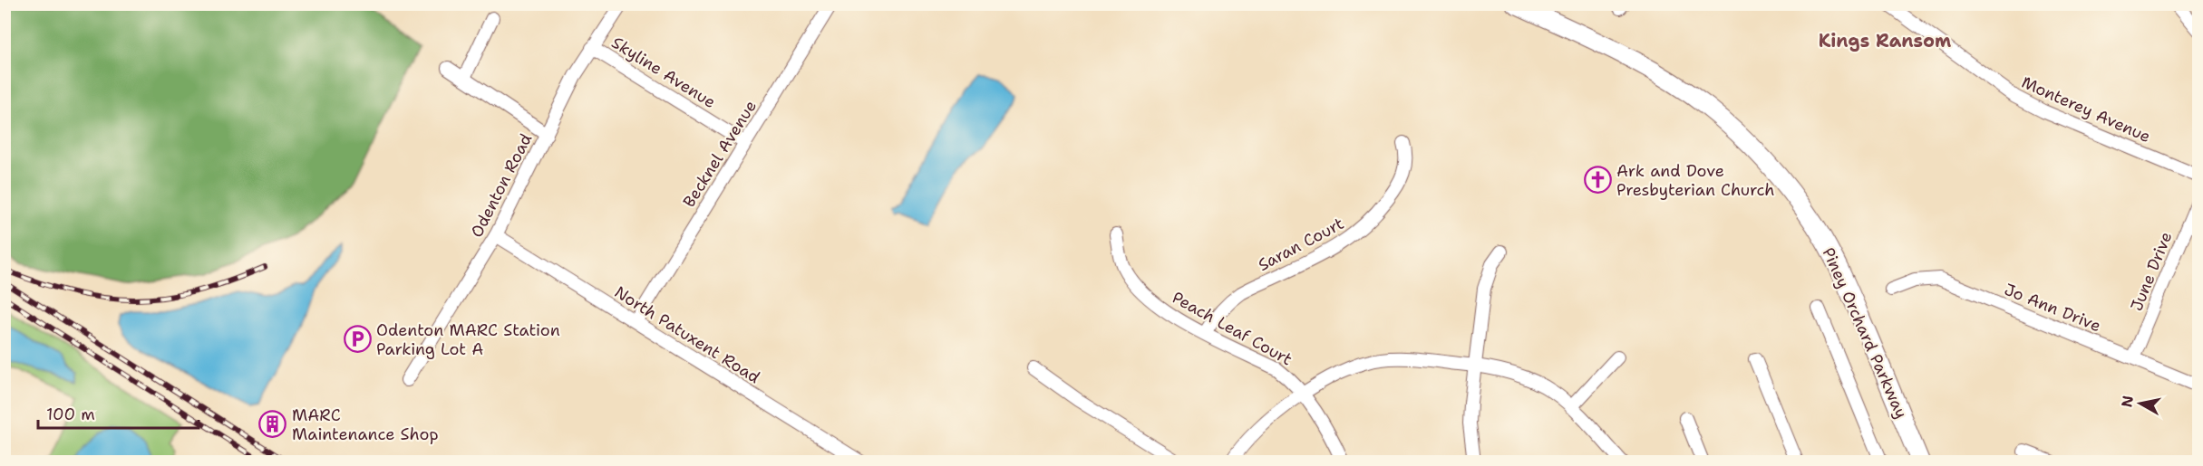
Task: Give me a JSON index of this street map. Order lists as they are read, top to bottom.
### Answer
{
  "streets": {
    "main road": ["Piney Orchard Parkway"],
    "street": [
      "Skyline Avenue",
      "Monterey Avenue",
      "Becknel Avenue",
      "Odenton Road",
      "Saran Court",
      "June Drive",
      "Jo Ann Drive",
      "Peach Leaf Court",
      "North Patuxent Road"
    ]
  },
  "crossings": [
    ["Skyline Avenue", "Becknel Avenue"],
    ["Skyline Avenue", "Odenton Road"],
    ["Becknel Avenue", "North Patuxent Road"],
    ["Odenton Road", "North Patuxent Road"],
    ["Saran Court", "Peach Leaf Court"],
    ["June Drive", "Jo Ann Drive"]
  ],
  "districts": ["Kings Ransom"],
  "places": {
    "church": ["Ark and Dove Presbyterian Church"],
    "parking": ["Odenton MARC Station Parking Lot A"],
    "building": ["MARC Maintenance Shop"]
  },
  "scale_bar": "100 m",
  "north": "left"
}
